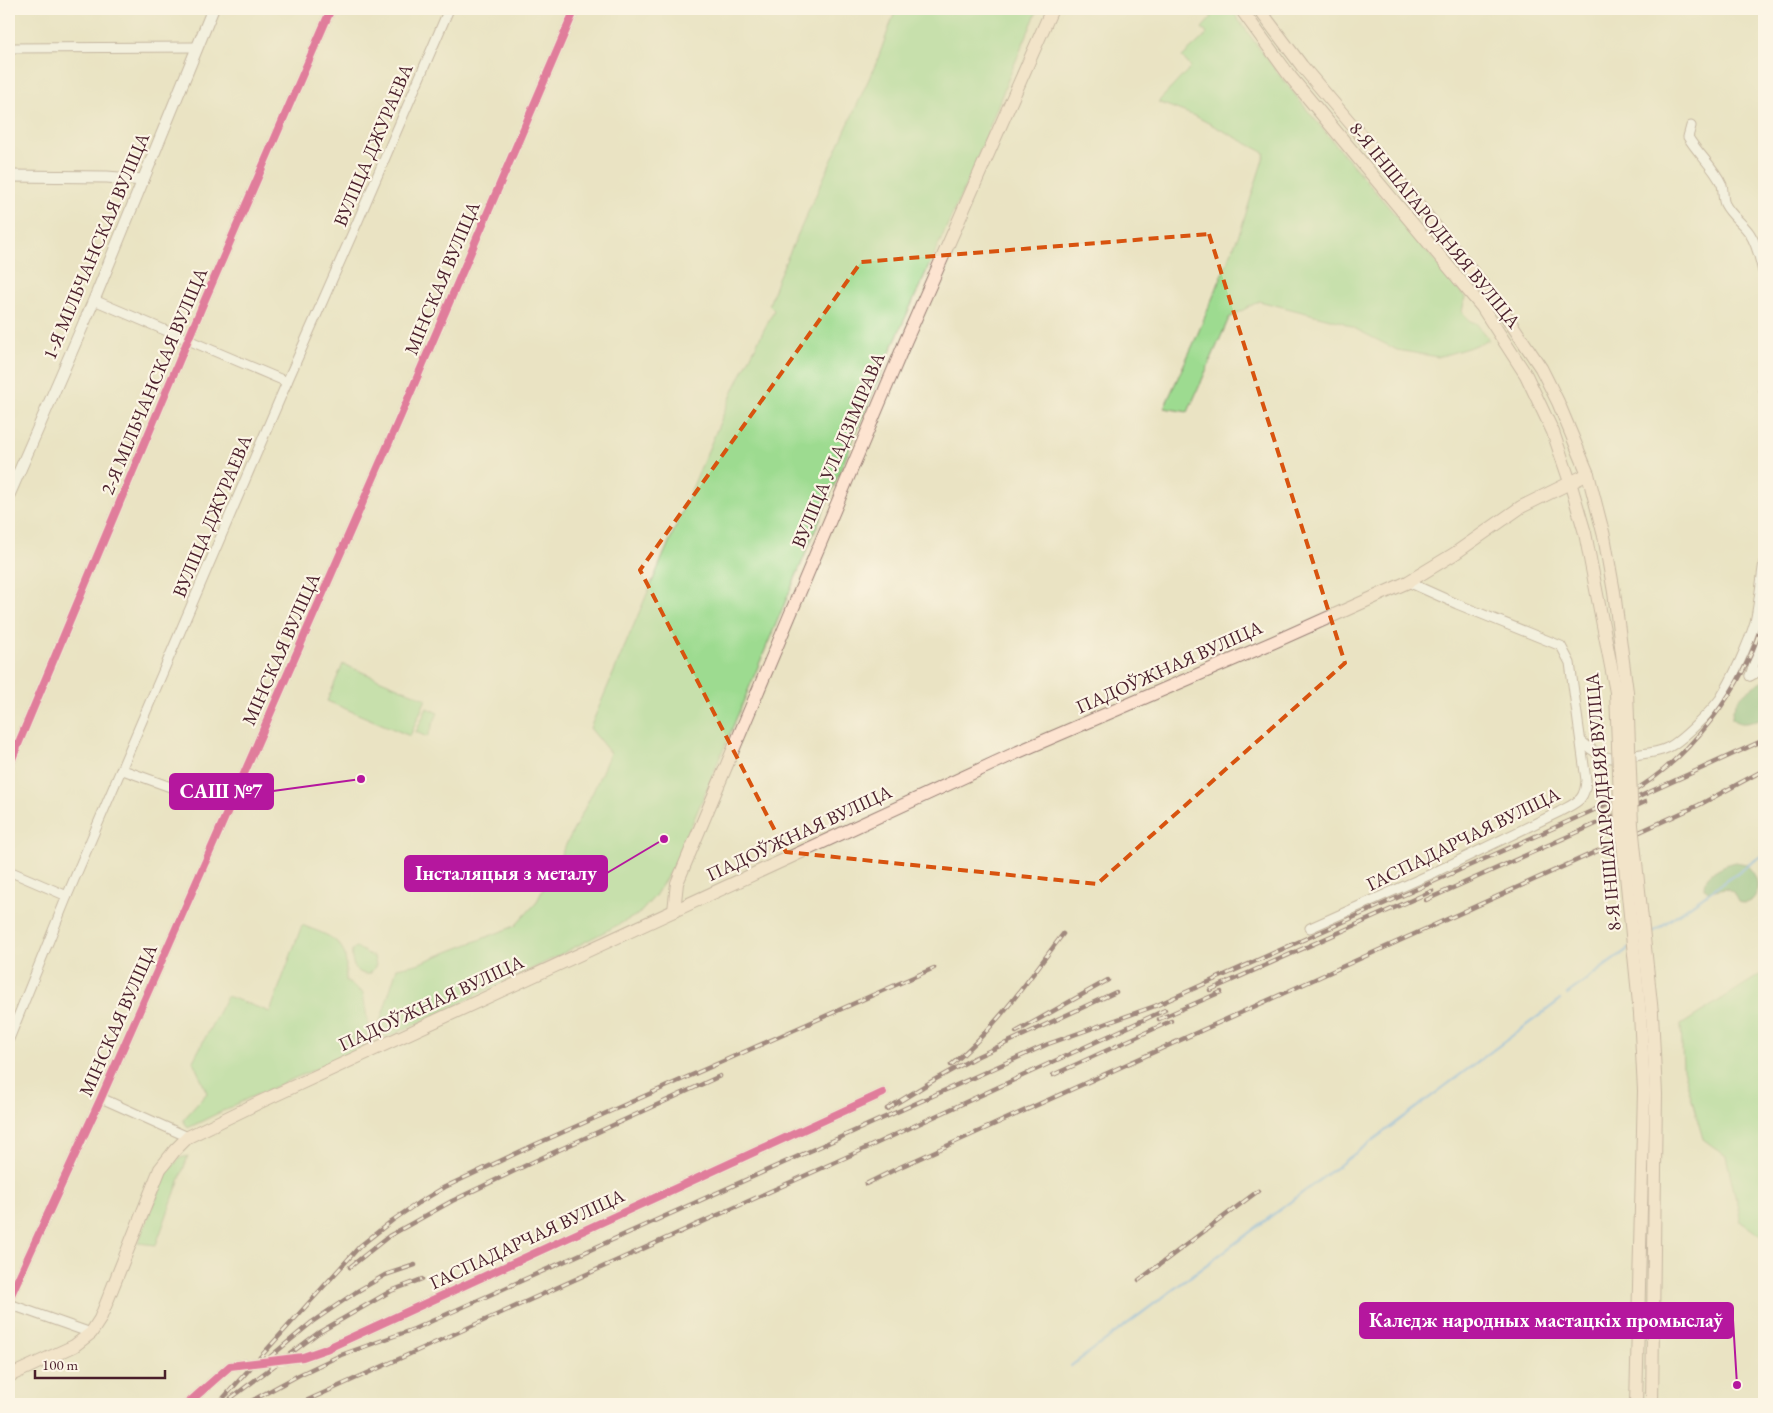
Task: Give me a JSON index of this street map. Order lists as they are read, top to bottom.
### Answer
{
  "streets": {
    "main road": ["8-Я ІНШАГАРОДНЯЯ ВУЛІЦА", "ВУЛІЦА УЛАДЗІМІРАВА", "ПАДОЎЖНАЯ ВУЛІЦА"],
    "street": [
      "ВУЛІЦА ДЖУРАЕВА",
      "1-Я МІЛЬЧАНСКАЯ ВУЛІЦА",
      "МІНСКАЯ ВУЛІЦА",
      "2-Я МІЛЬЧАНСКАЯ ВУЛІЦА",
      "ГАСПАДАРЧАЯ ВУЛІЦА"
    ]
  },
  "crossings": [
    ["8-Я ІНШАГАРОДНЯЯ ВУЛІЦА", "ПАДОЎЖНАЯ ВУЛІЦА"],
    ["МІНСКАЯ ВУЛІЦА", "ПАДОЎЖНАЯ ВУЛІЦА"],
    ["ВУЛІЦА УЛАДЗІМІРАВА", "ПАДОЎЖНАЯ ВУЛІЦА"],
    ["ПАДОЎЖНАЯ ВУЛІЦА", "ГАСПАДАРЧАЯ ВУЛІЦА"]
  ],
  "places": ["САШ №7", "Інсталяцыя з металу", "Каледж народных мастацкіх промыслаў"],
  "scale_bar": "100 m"
}
